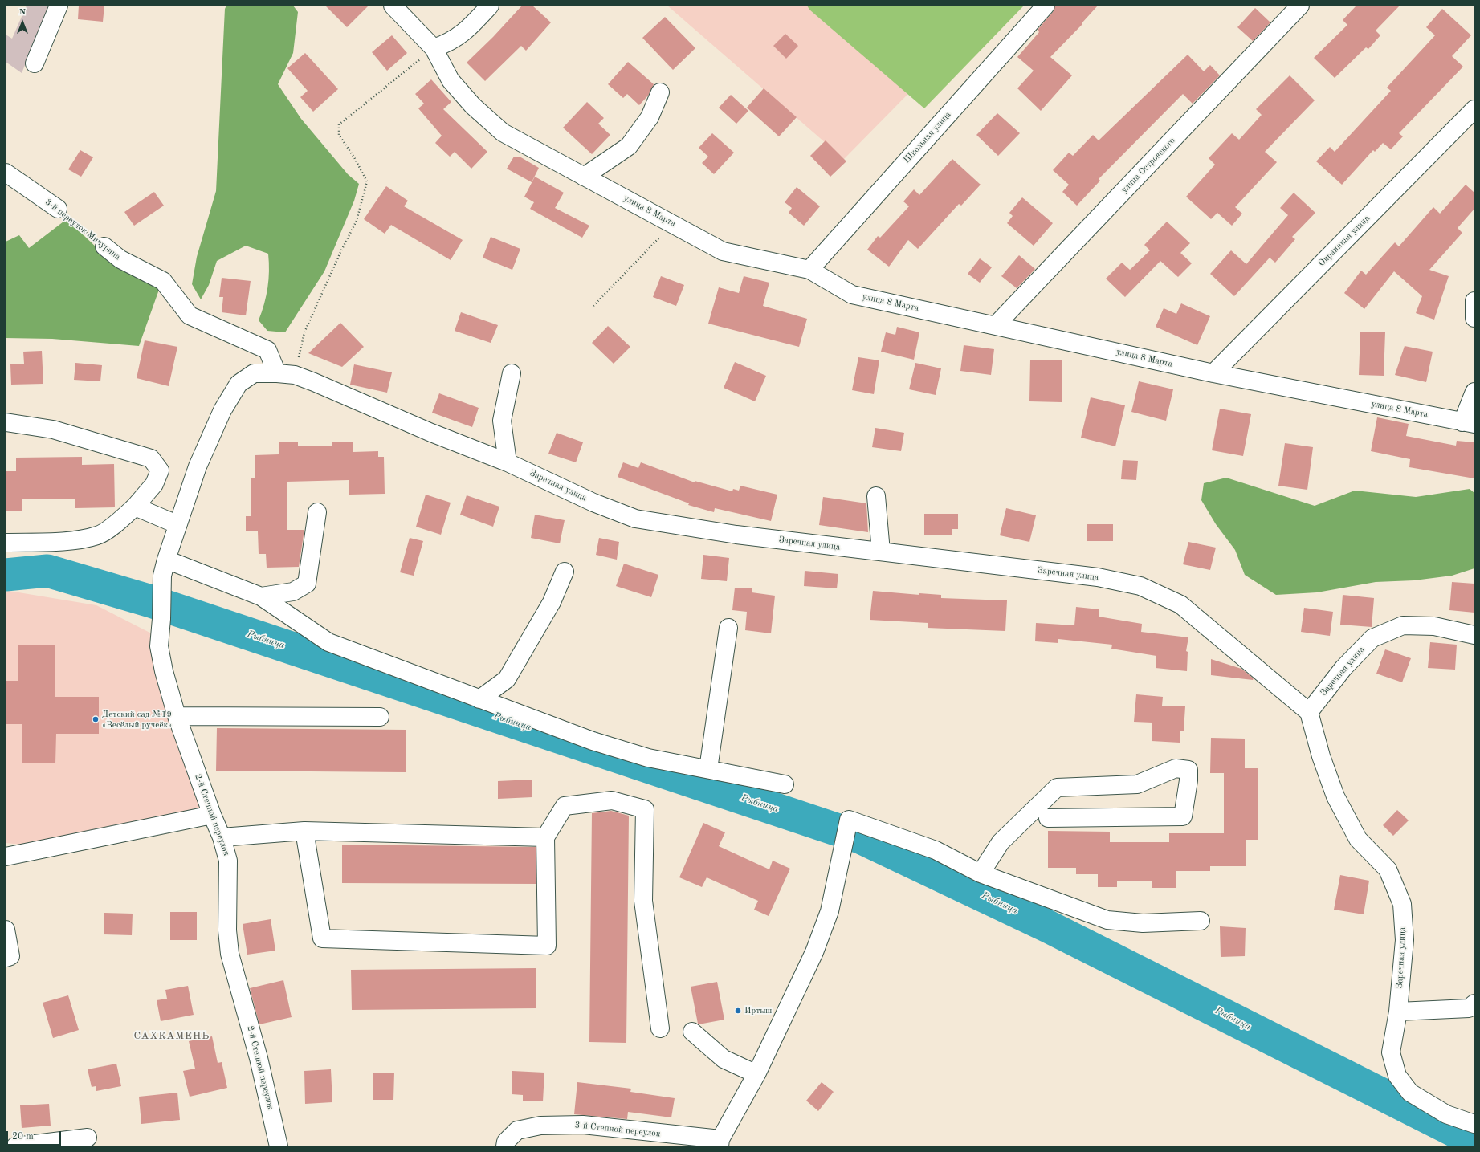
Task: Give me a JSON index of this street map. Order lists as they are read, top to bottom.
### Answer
{
  "streets": {
    "street": [
      "Школьная улица",
      "улица Островского",
      "улица 8 Марта",
      "3-й переулок Мичурина",
      "Окраинная улица",
      "Заречная улица",
      "2-й Степной переулок",
      "3-й Степной переулок"
    ]
  },
  "crossings": [
    ["Школьная улица", "улица 8 Марта"],
    ["улица Островского", "улица 8 Марта"],
    ["улица 8 Марта", "Окраинная улица"],
    ["3-й переулок Мичурина", "Заречная улица"],
    ["Заречная улица", "2-й Степной переулок"]
  ],
  "districts": ["САХКАМЕНЬ"],
  "water": ["Рыбница"],
  "places": ["Детский сад №19 «Весёлый ручеёк»", "Иртыш"],
  "scale_bar": "20 m",
  "north": "top"
}
